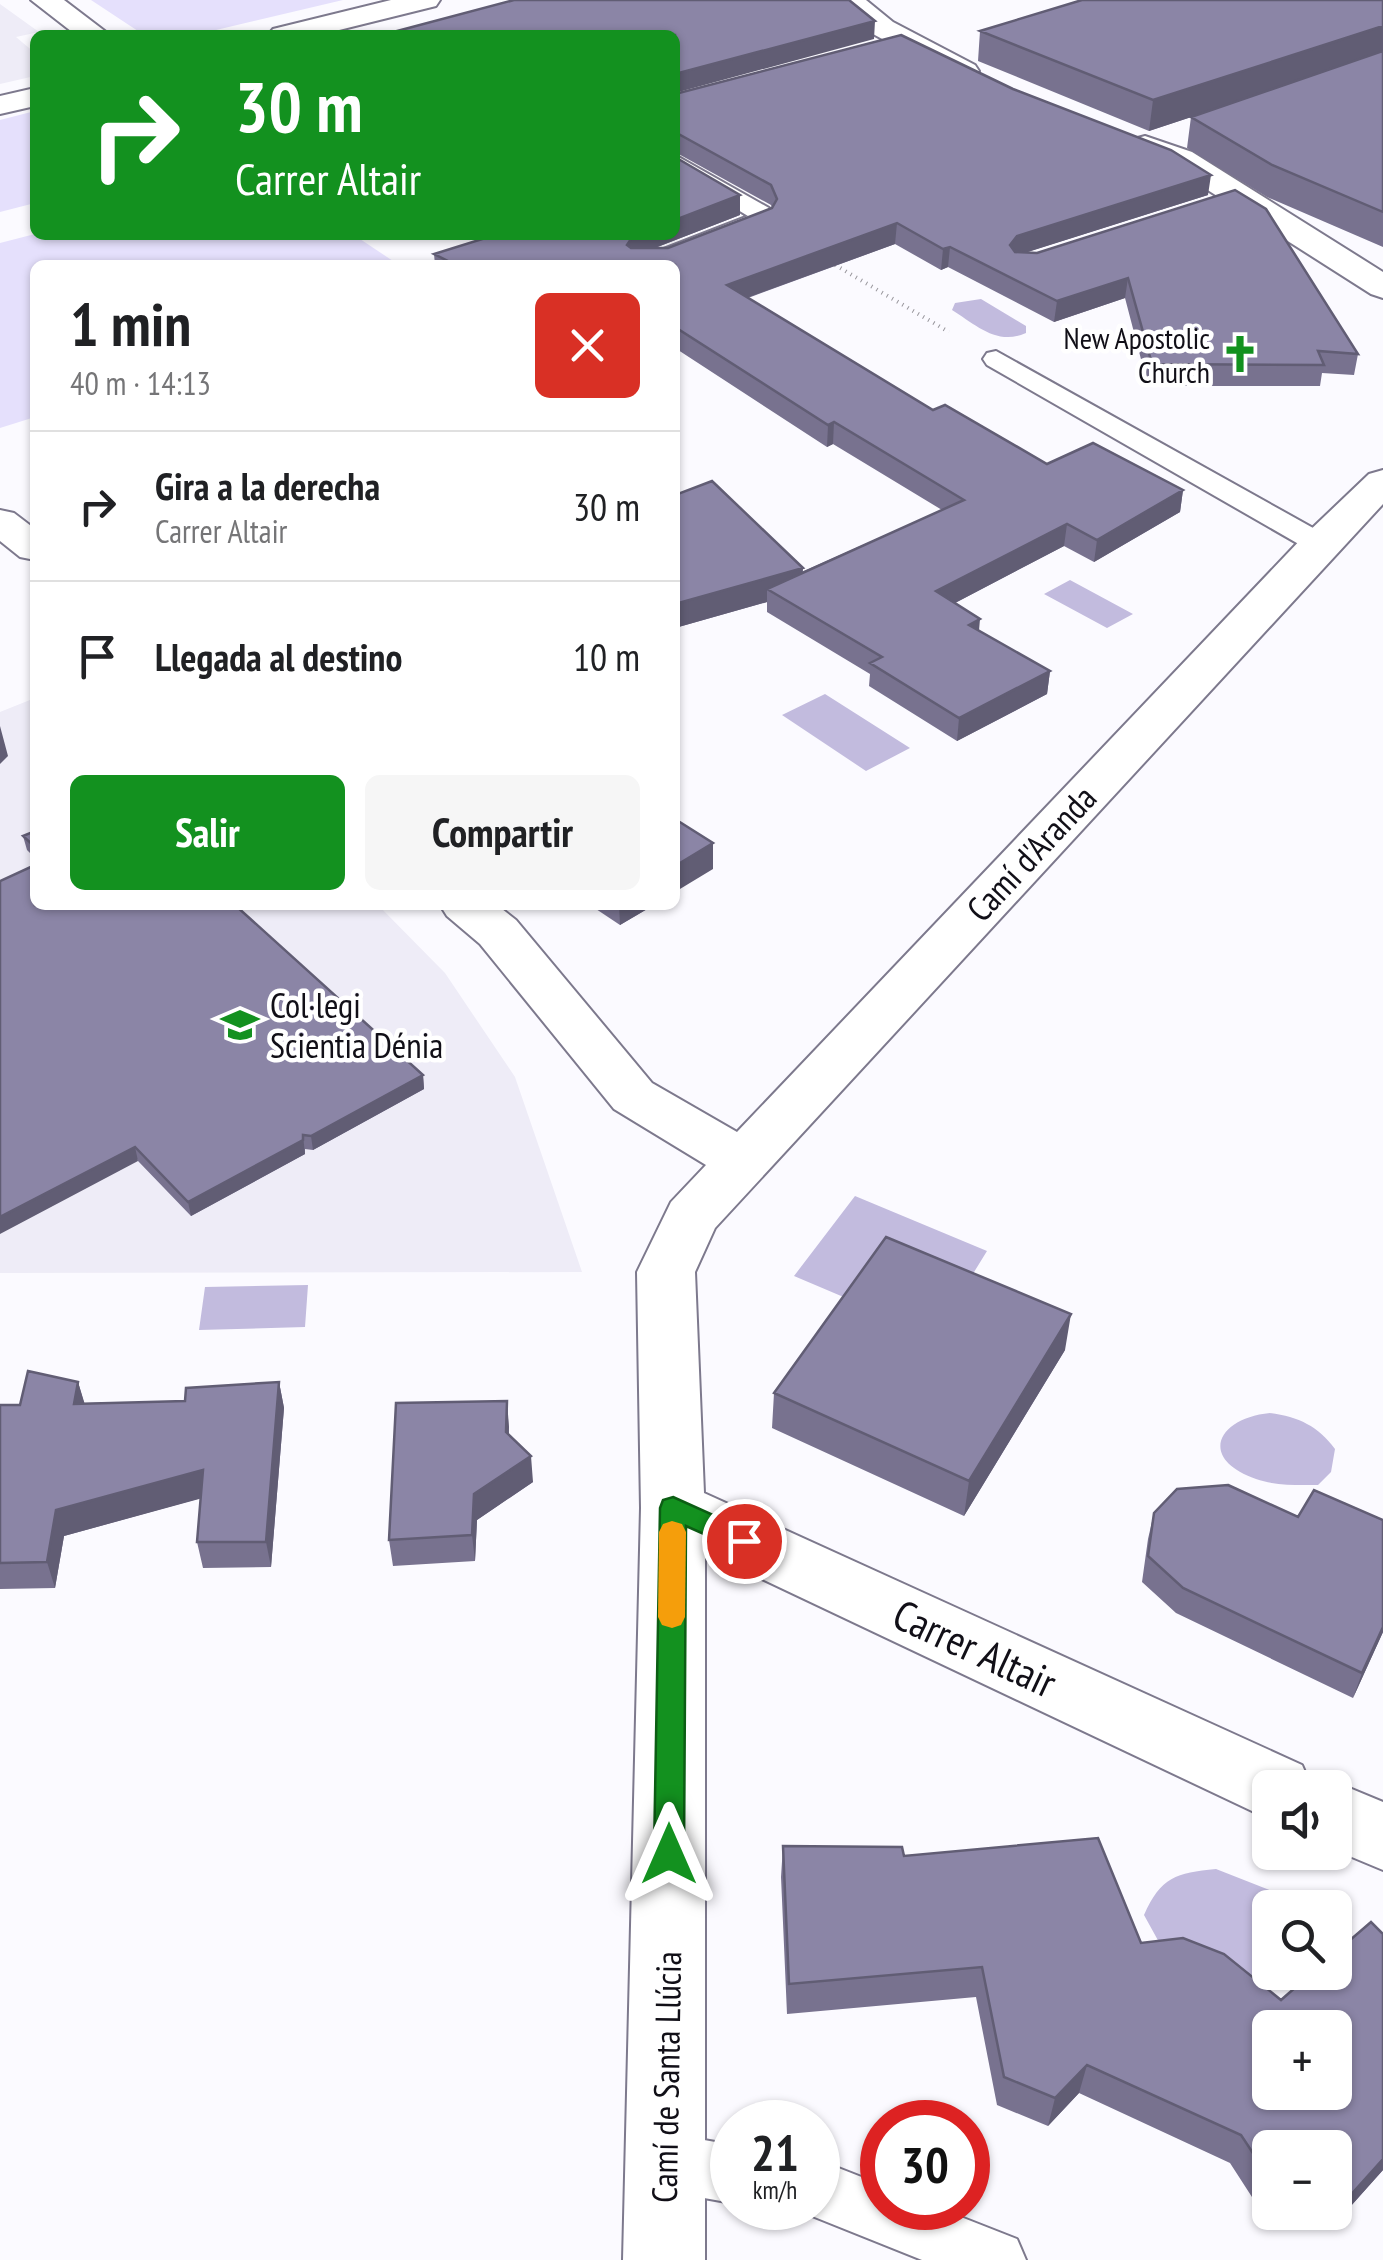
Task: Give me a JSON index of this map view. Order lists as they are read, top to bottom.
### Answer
{
  "streets": {
    "street": ["Camí d'Aranda", "Carrer Altair", "Camí de Santa Llúcia"]
  },
  "crossings": [
    ["Camí d'Aranda", "Camí de Santa Llúcia"],
    ["Carrer Altair", "Camí de Santa Llúcia"]
  ],
  "places": {
    "church": ["New Apostolic Church"],
    "school or university": ["Col·legi Scientia Dénia"]
  },
  "page": {
    "turn": ["30 m", "Carrer Altair"],
    "heading": ["1 min", "40 m · 14:13"],
    "list": [
      {
        "name": "Gira a la derecha",
        "note": "Carrer Altair",
        "value": "30 m"
      },
      {
        "name": "Llegada al destino",
        "value": "10 m"
      }
    ],
    "buttons": ["Salir", "Compartir"],
    "map_buttons": ["+", "−"],
    "speed": "21 km/h",
    "limit": "30"
  }
}
